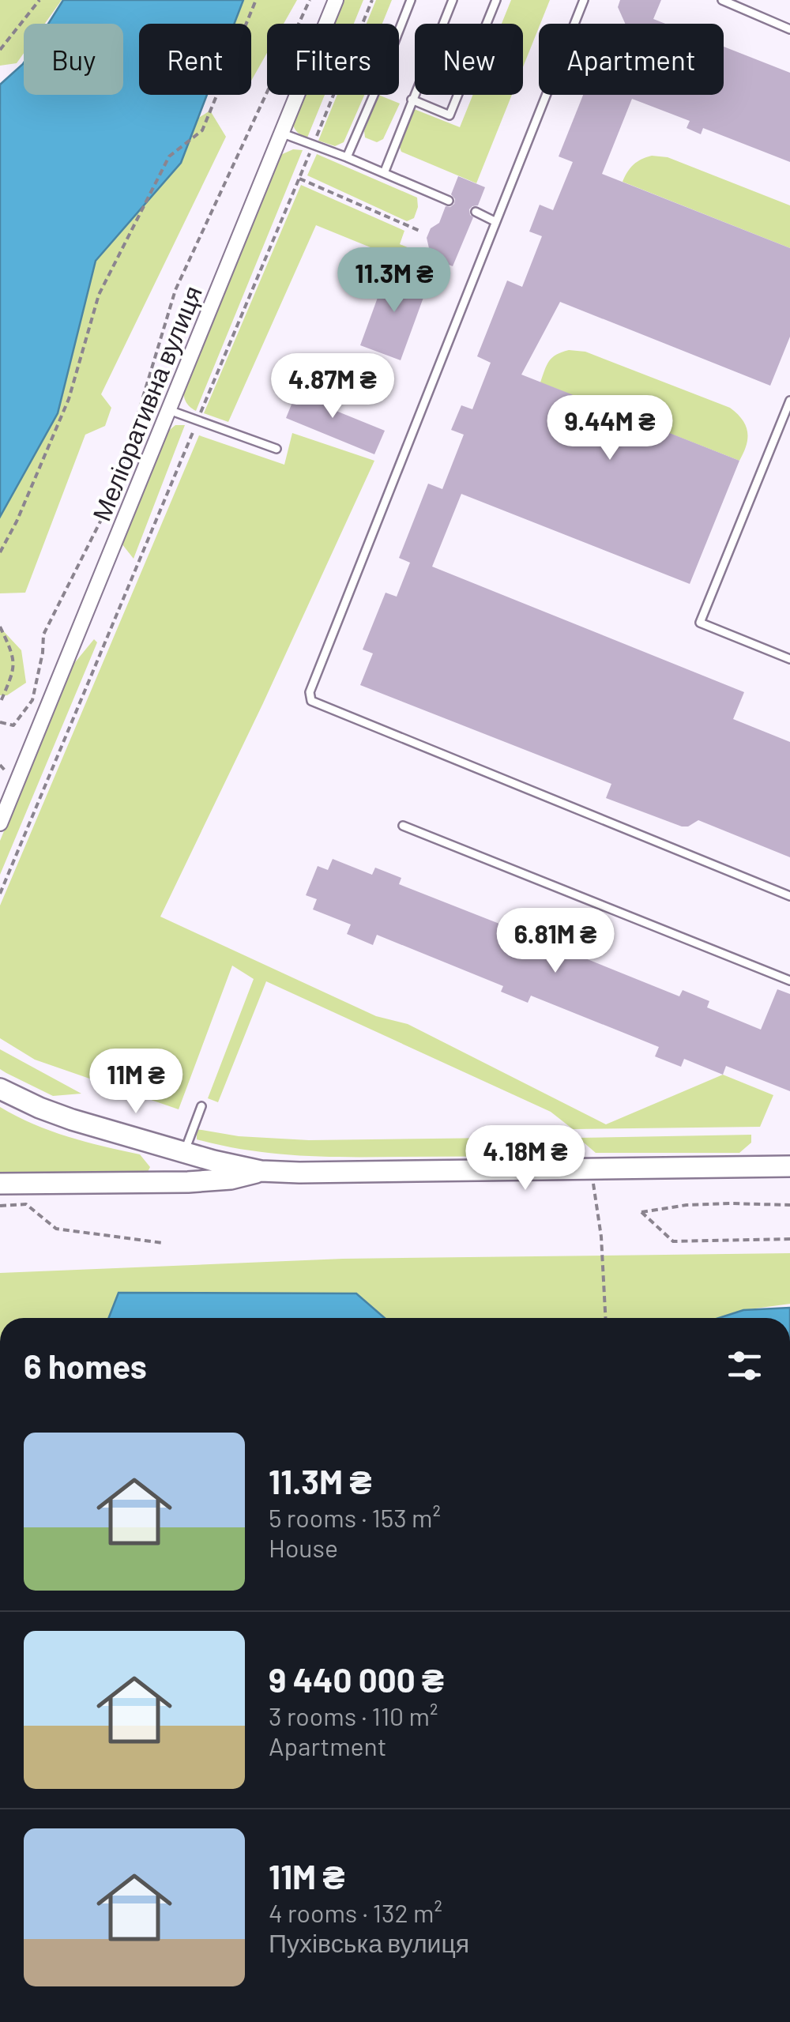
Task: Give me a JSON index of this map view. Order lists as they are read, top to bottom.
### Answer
{
  "streets": {
    "street": ["Меліоративна вулиця"]
  },
  "page": {
    "chip": [
      "Buy",
      "Rent",
      "Filters",
      "New",
      "Apartment"
    ],
    "price": [
      "11.3M ₴",
      "4.87M ₴",
      "9.44M ₴",
      "6.81M ₴",
      "11M ₴",
      "4.18M ₴"
    ],
    "heading": "6 homes",
    "list": [
      {
        "name": "11.3M ₴",
        "note": "5 rooms · 153 m² · House"
      },
      {
        "name": "9 440 000 ₴",
        "note": "3 rooms · 110 m² · Apartment"
      },
      {
        "name": "11M ₴",
        "note": "4 rooms · 132 m² · Пухівська вулиця"
      }
    ]
  }
}
